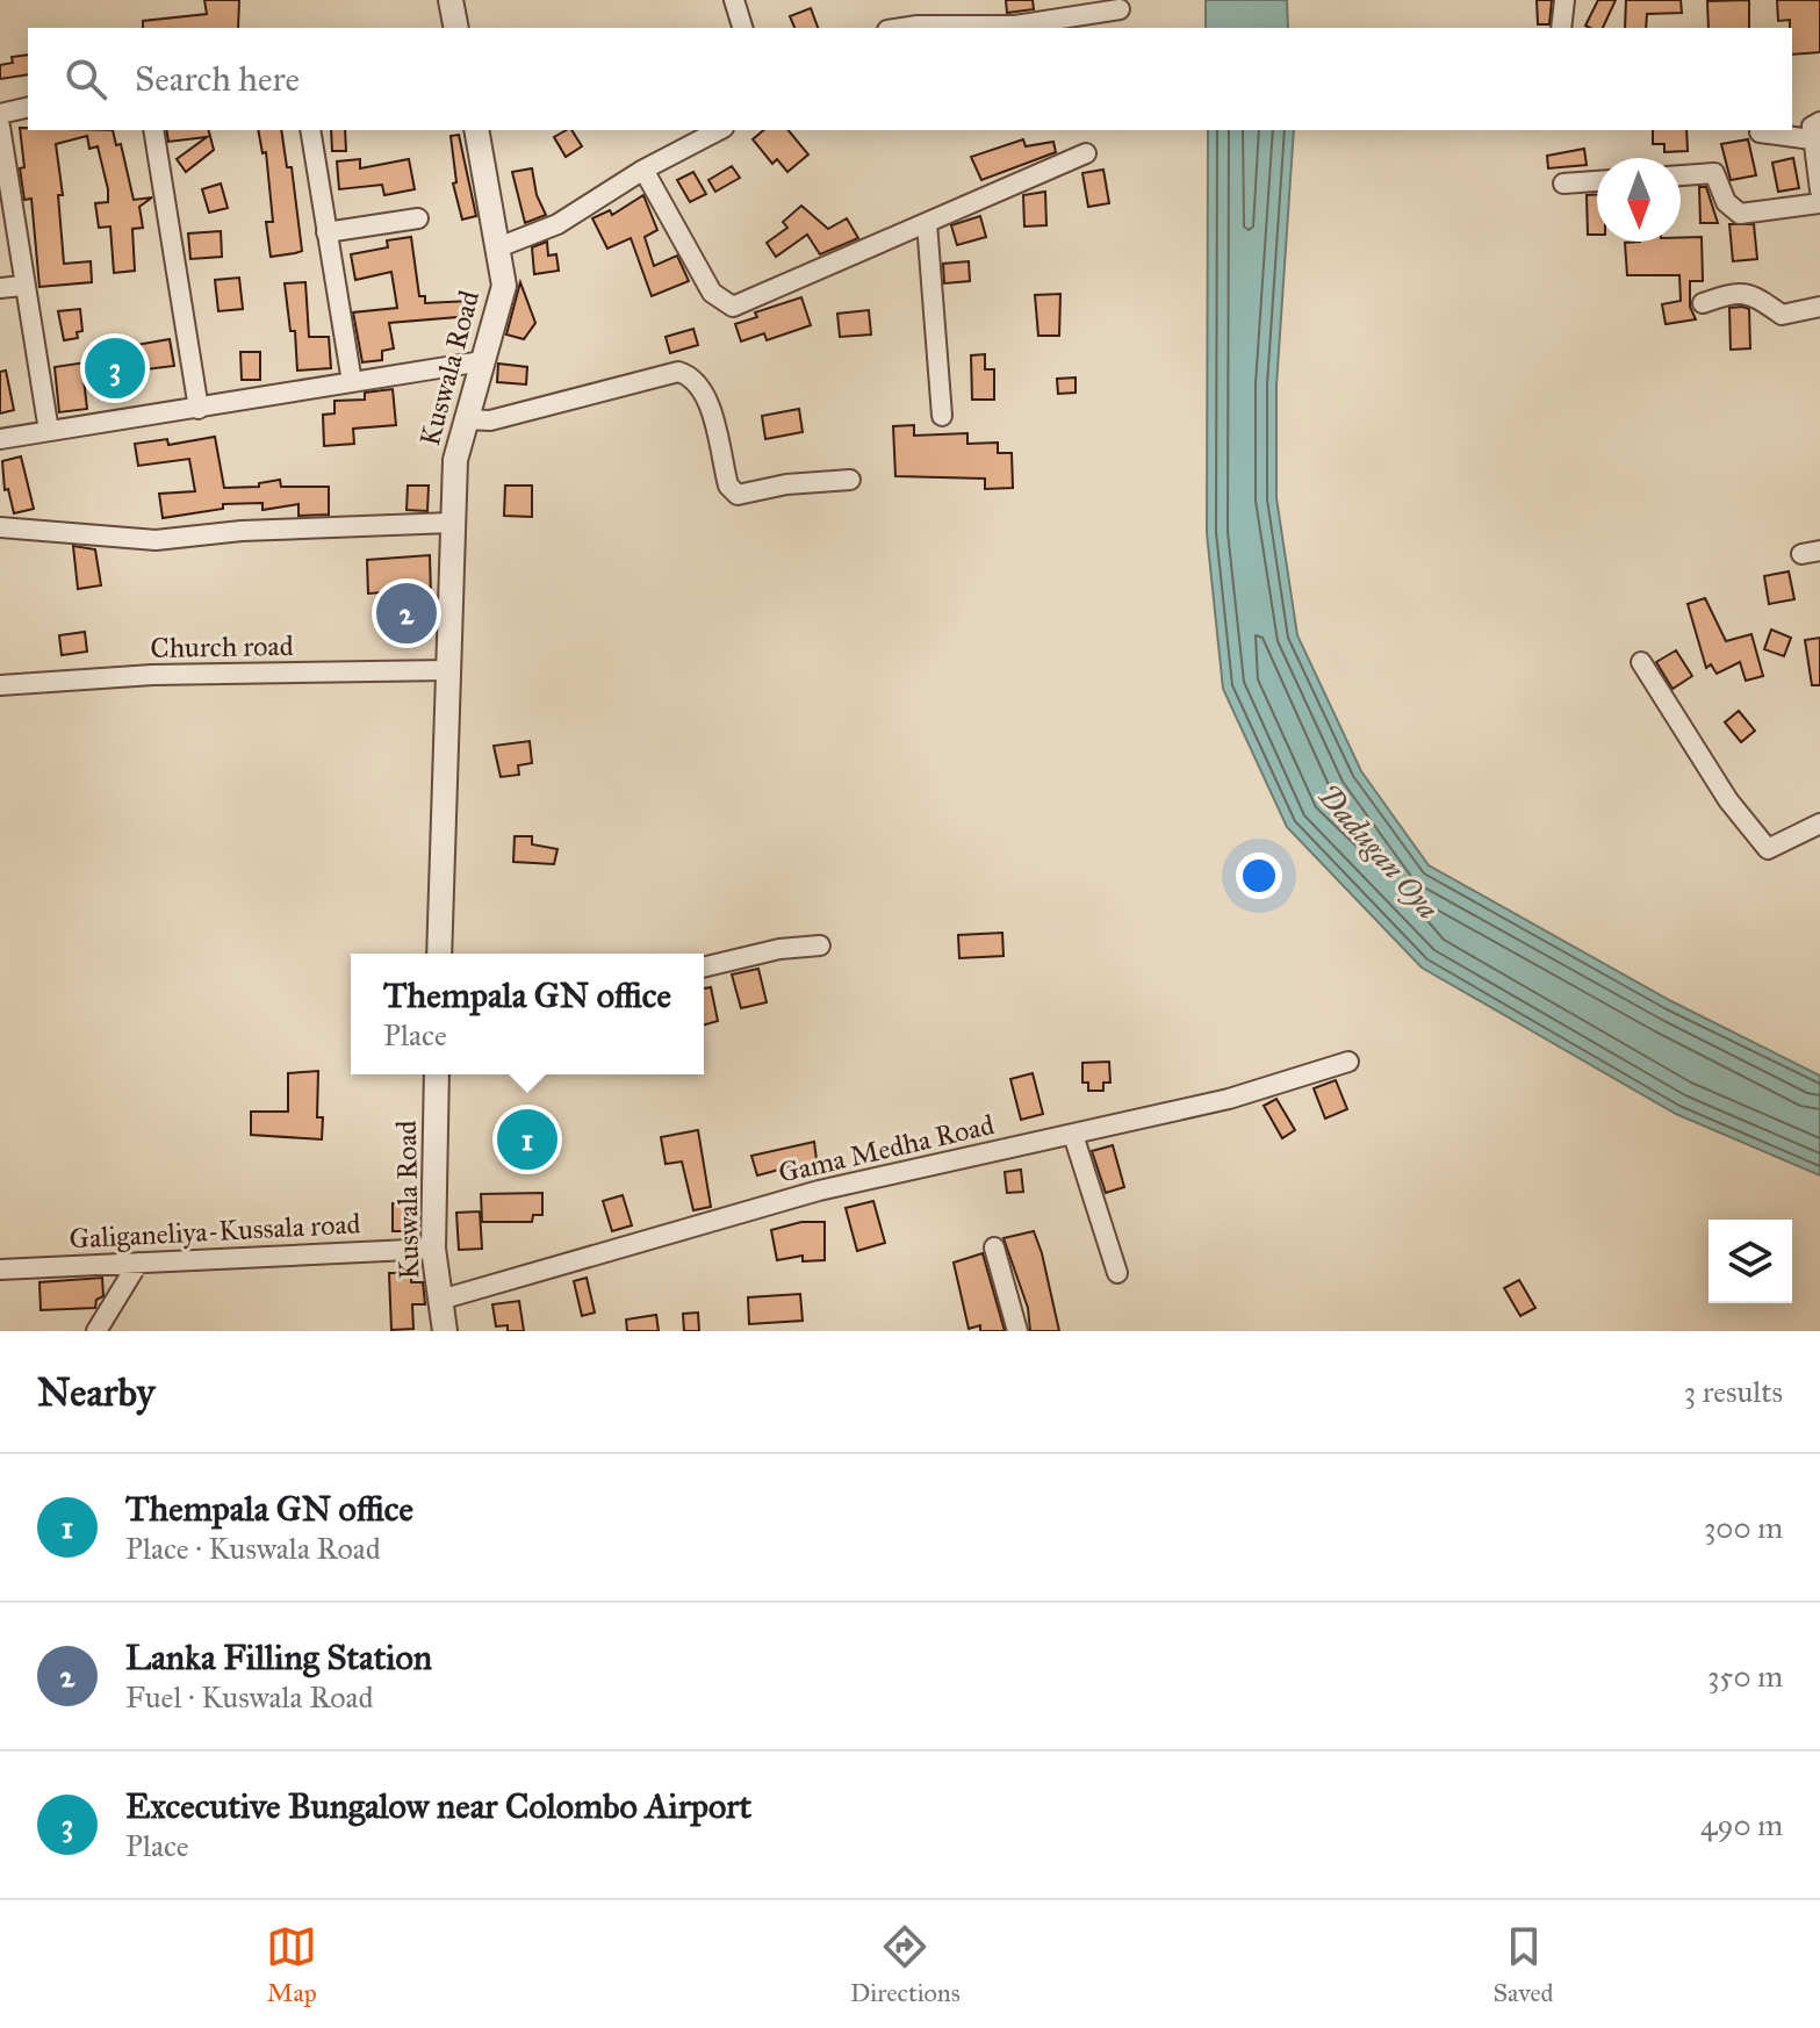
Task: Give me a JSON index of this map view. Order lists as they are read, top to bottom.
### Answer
{
  "streets": {
    "street": [
      "Kuswala Road",
      "Church road",
      "Gama Medha Road",
      "Galiganeliya-Kussala road"
    ]
  },
  "crossings": [
    ["Kuswala Road", "Church road"],
    ["Kuswala Road", "Gama Medha Road"],
    ["Kuswala Road", "Galiganeliya-Kussala road"]
  ],
  "water": ["Dadugan Oya"],
  "north": "bottom",
  "page": {
    "search": "Search here",
    "pins": ["3", "2", "1"],
    "popup": ["Thempala GN office", "Place"],
    "heading": ["Nearby", "3 results"],
    "list": [
      {
        "mark": "1",
        "name": "Thempala GN office",
        "note": "Place · Kuswala Road",
        "value": "300 m"
      },
      {
        "mark": "2",
        "name": "Lanka Filling Station",
        "note": "Fuel · Kuswala Road",
        "value": "350 m"
      },
      {
        "mark": "3",
        "name": "Excecutive Bungalow near Colombo Airport",
        "note": "Place",
        "value": "490 m"
      }
    ],
    "nav": ["Map", "Directions", "Saved"]
  }
}
